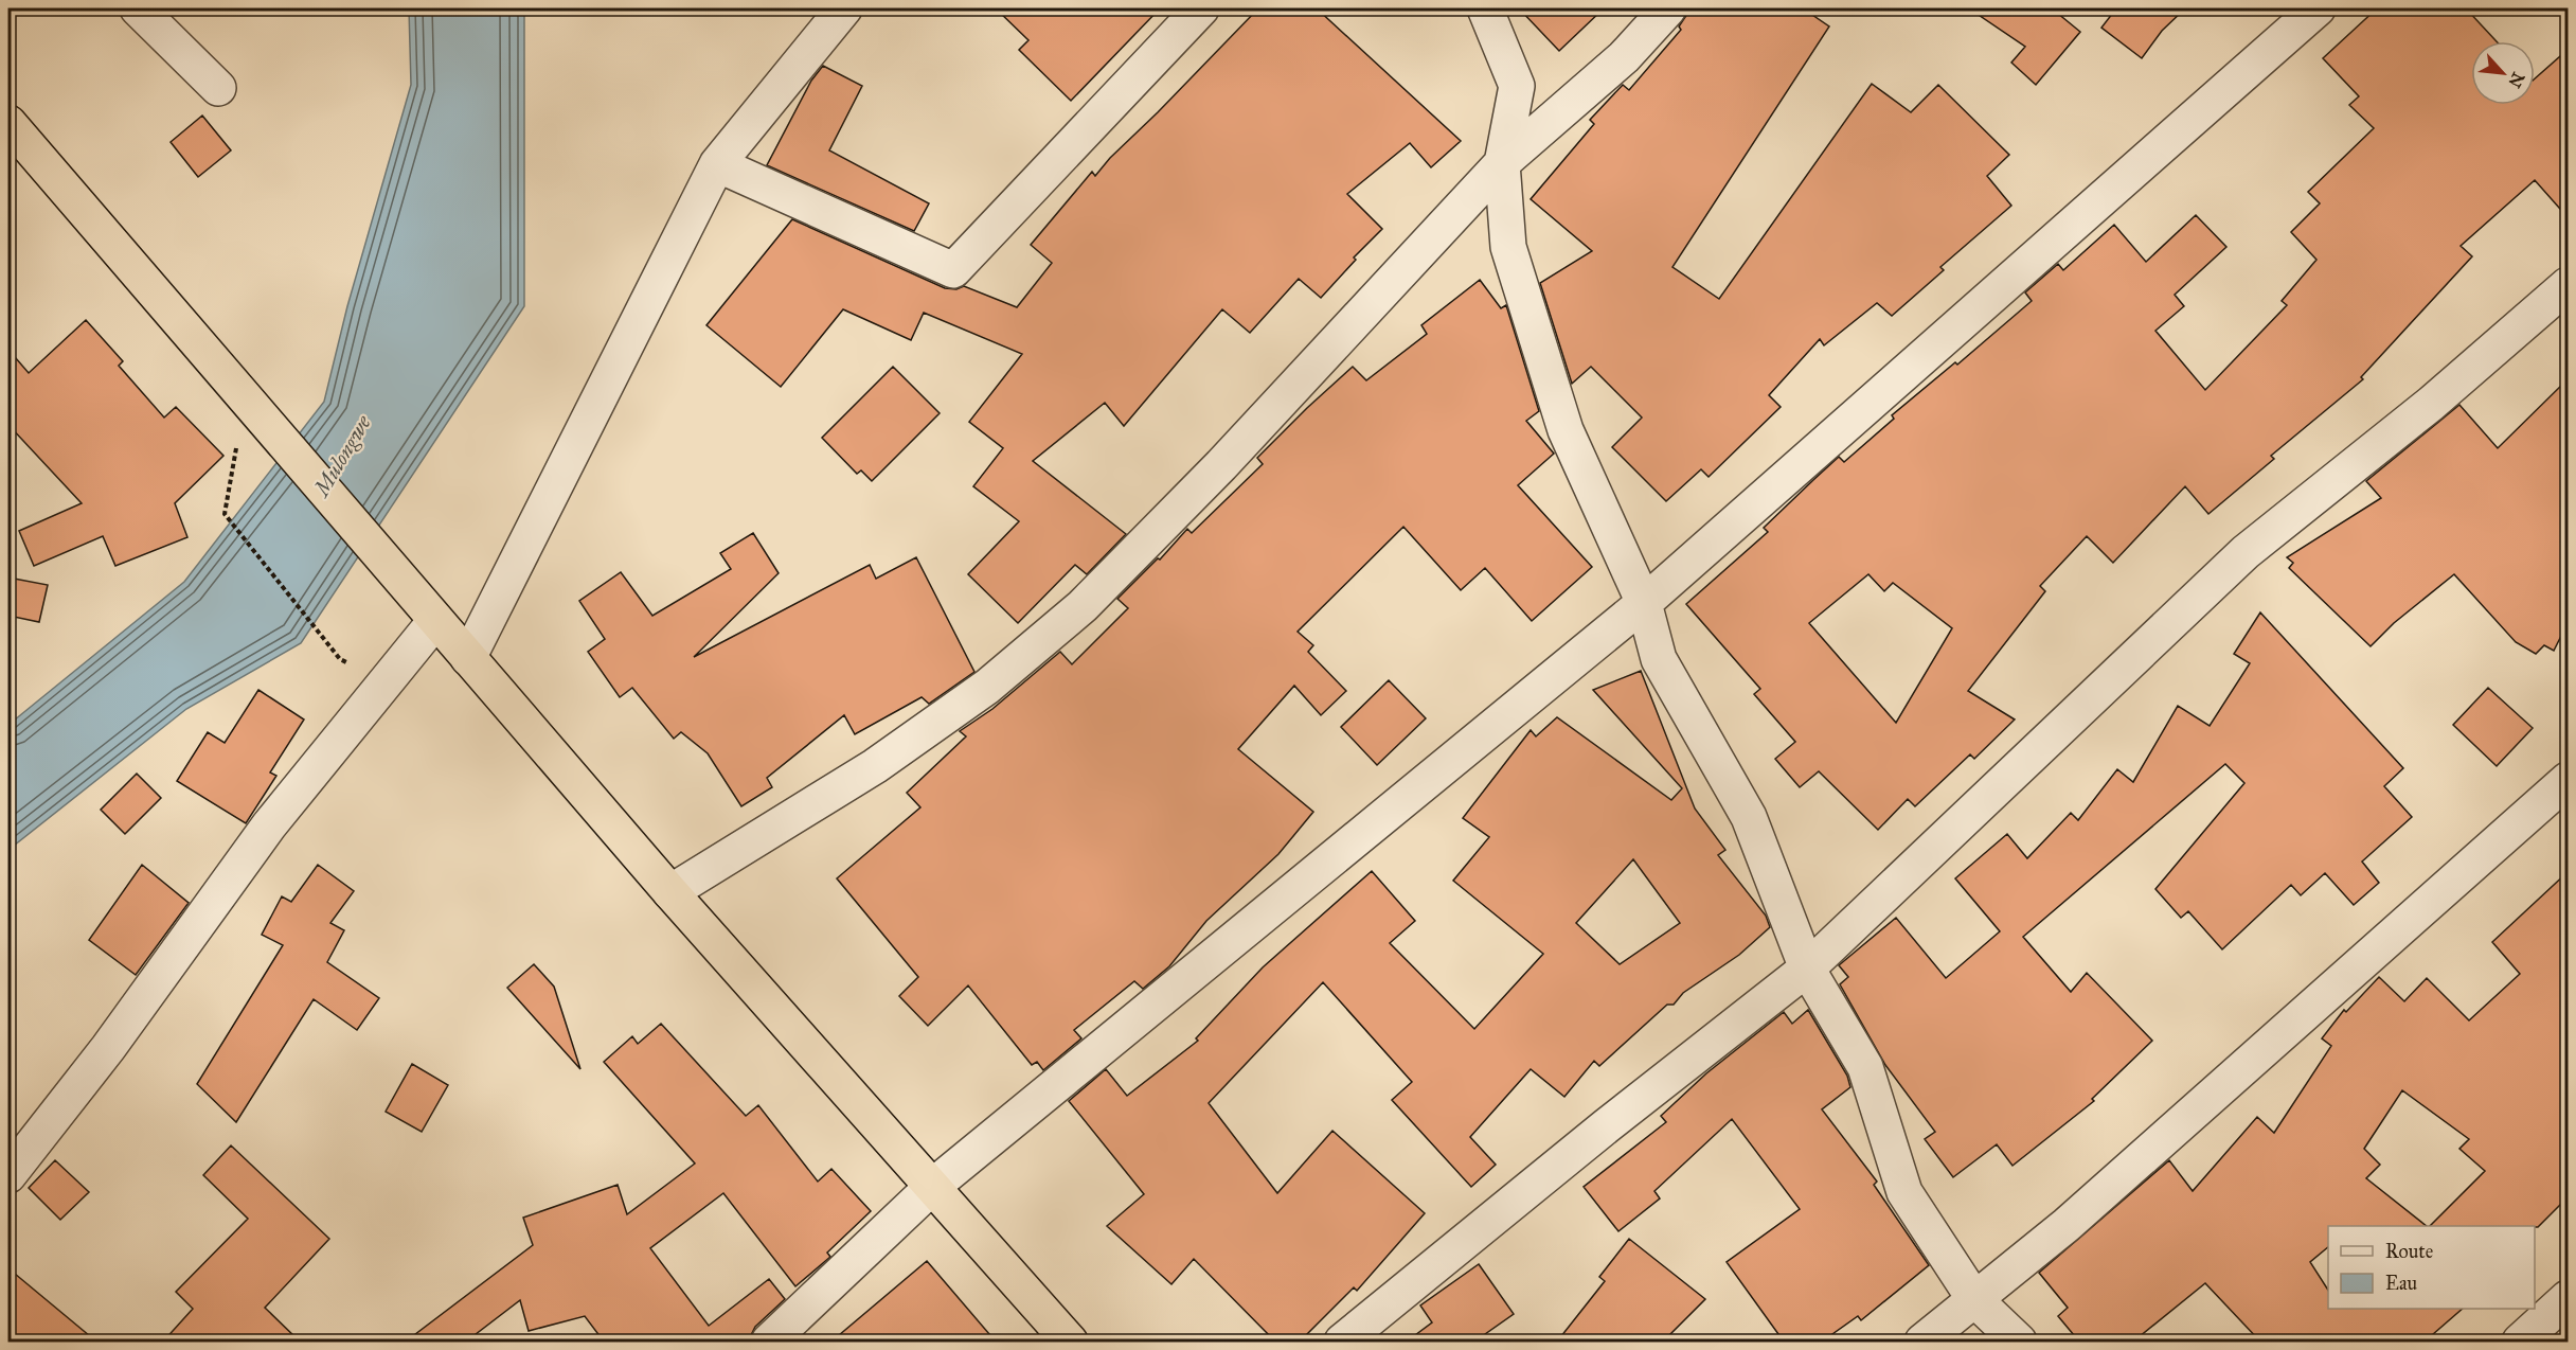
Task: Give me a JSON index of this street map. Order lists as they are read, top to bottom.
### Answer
{
  "water": ["Mulongwe"],
  "legend": ["Route", "Eau"],
  "north": "bottom right"
}
